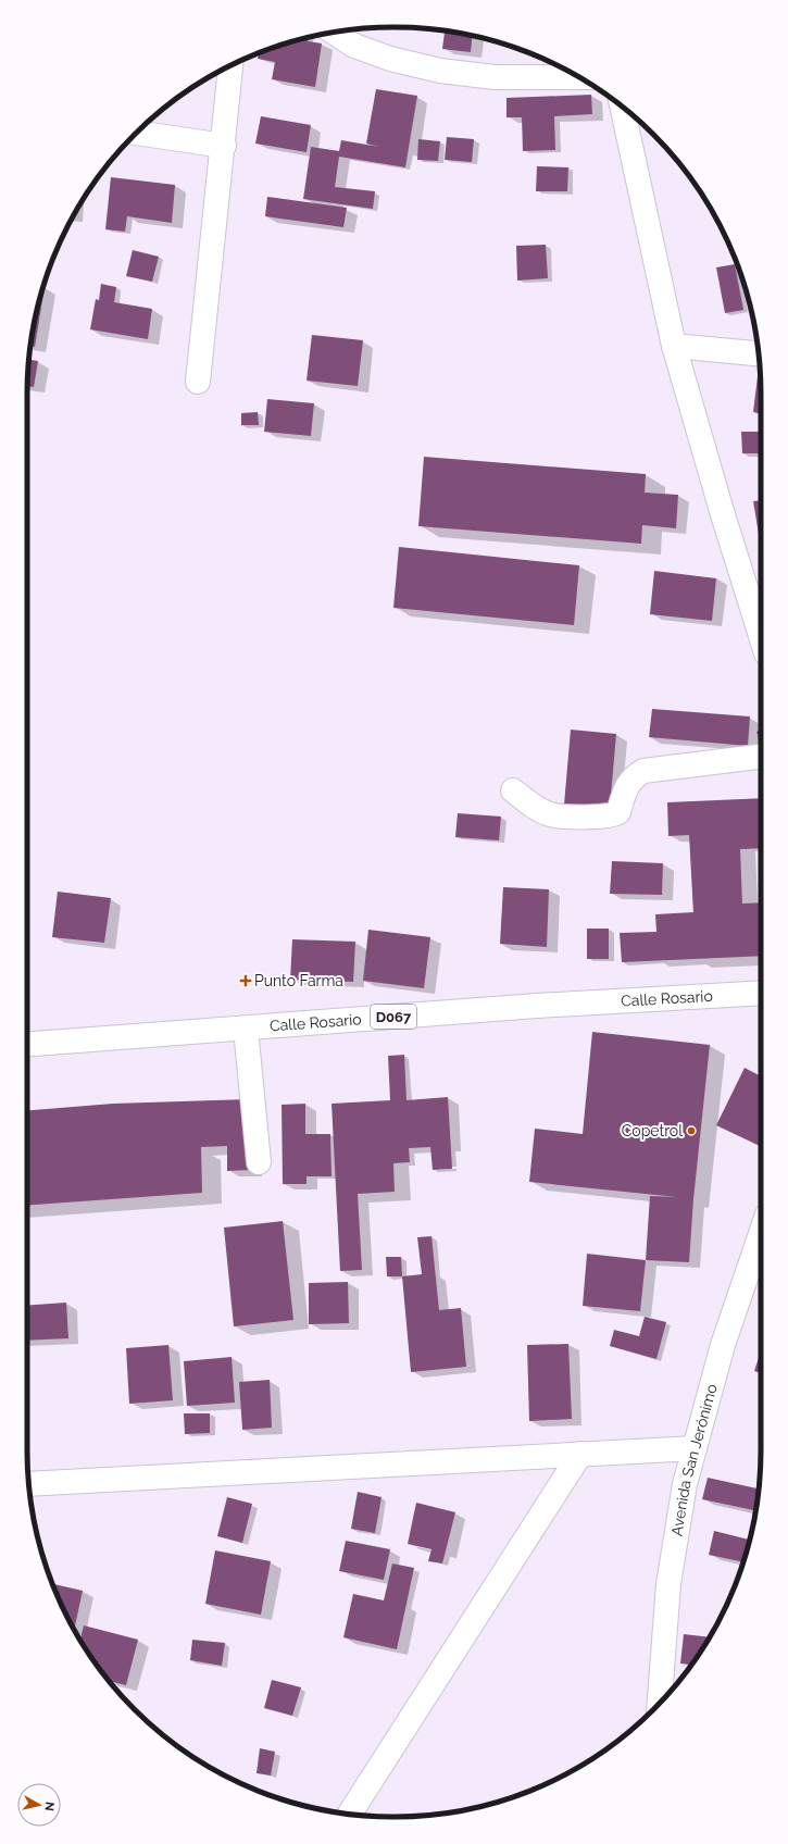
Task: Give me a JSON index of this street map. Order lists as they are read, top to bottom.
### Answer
{
  "streets": {
    "street": ["Calle Rosario", "D067", "Avenida San Jerónimo"]
  },
  "places": {
    "health": ["Punto Farma"],
    "other": ["Copetrol"]
  },
  "north": "right"
}
